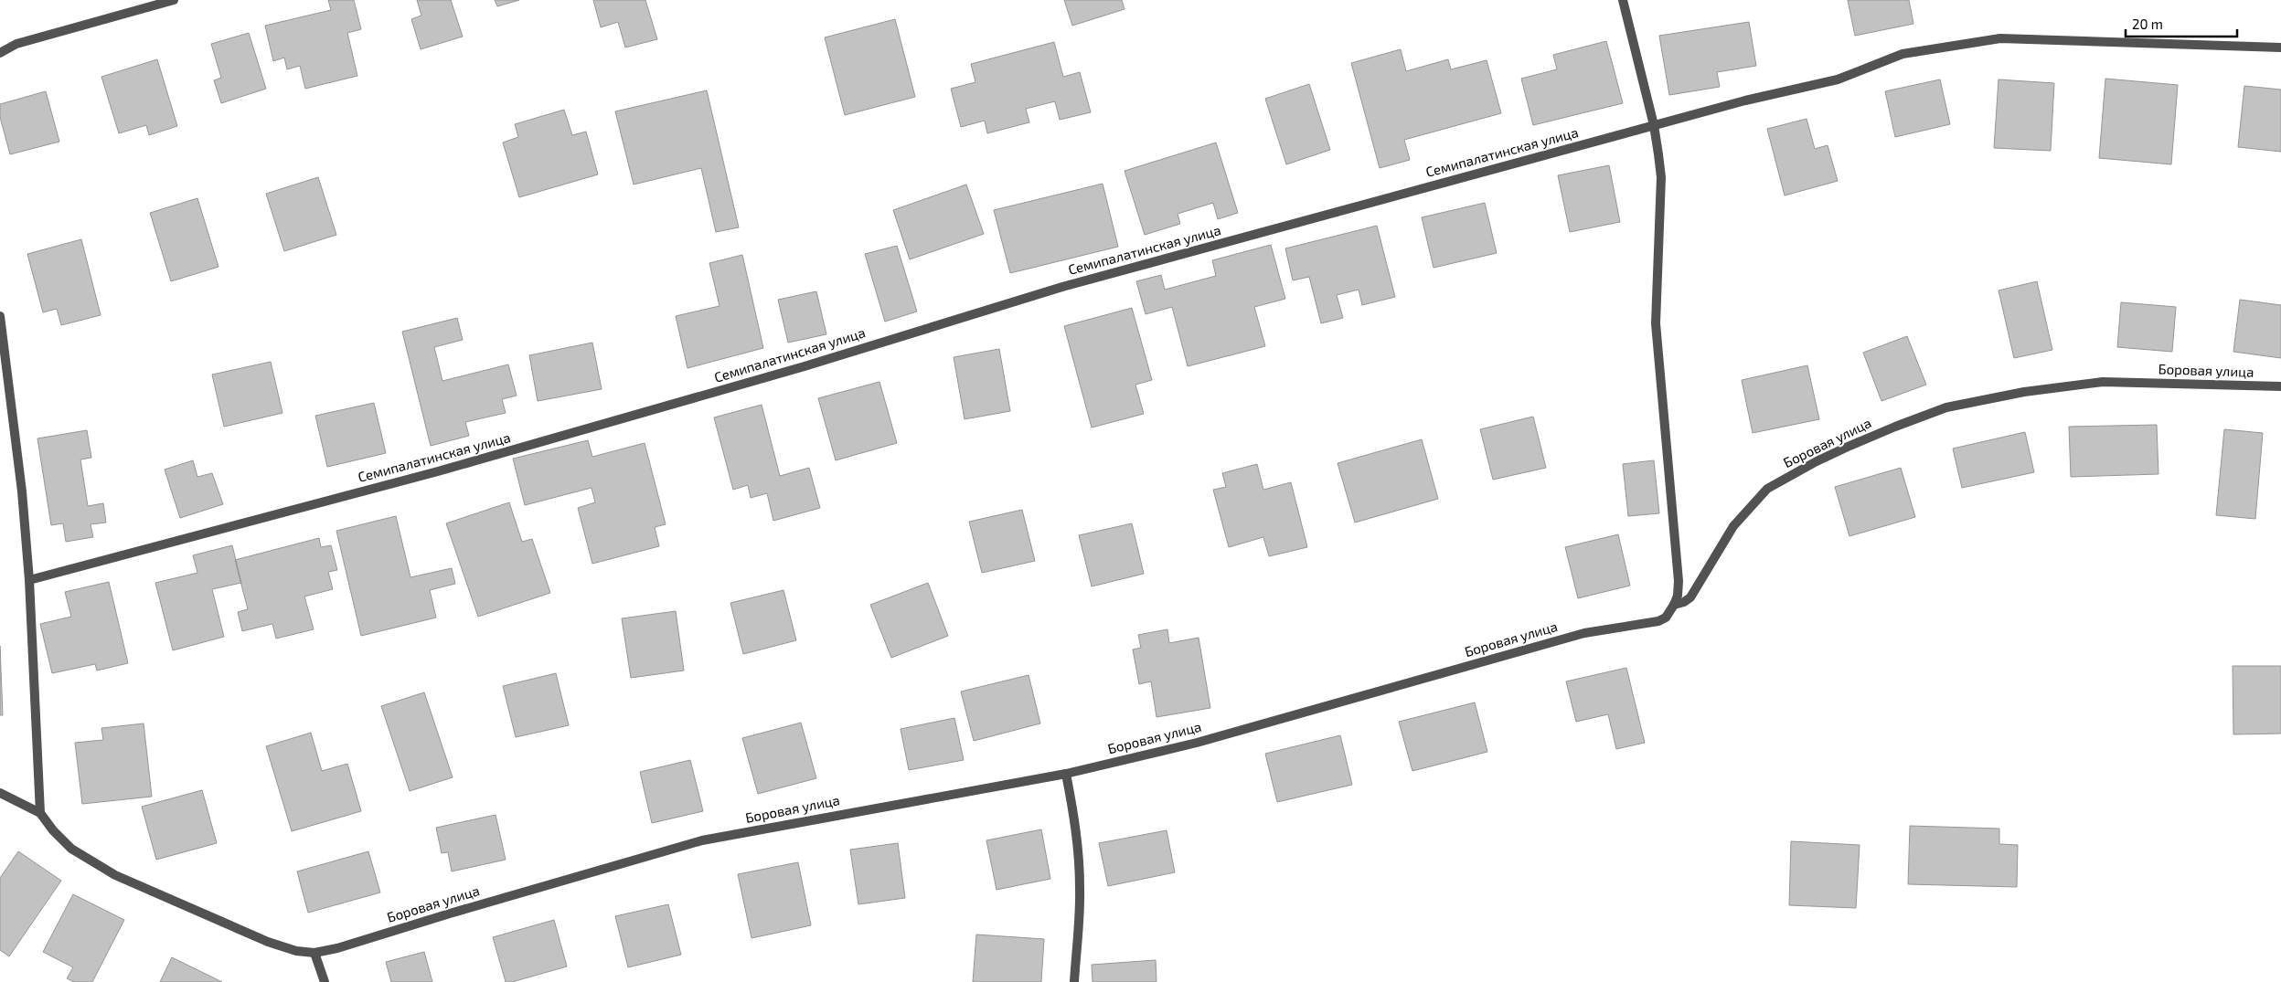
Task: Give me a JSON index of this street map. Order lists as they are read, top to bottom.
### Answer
{
  "streets": {
    "street": ["Семипалатинская улица", "Боровая улица"]
  },
  "scale_bar": "20 m"
}
